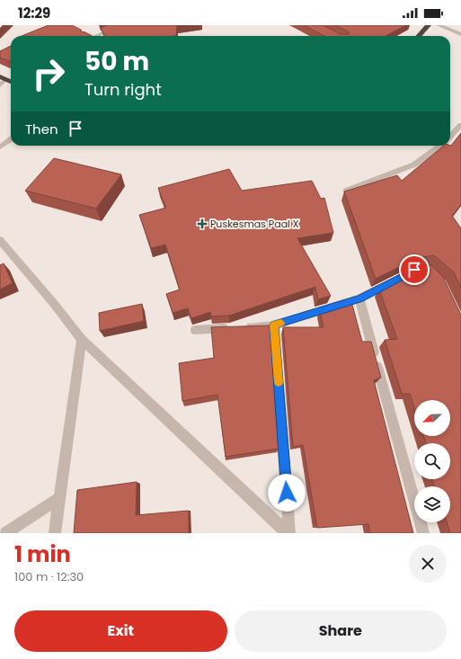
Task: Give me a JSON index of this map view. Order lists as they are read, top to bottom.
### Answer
{
  "places": {
    "health": ["Puskesmas Paal X"]
  },
  "north": "bottom left",
  "page": {
    "status": "12:29",
    "turn": ["50 m", "Turn right"],
    "then": "Then",
    "heading": ["1 min", "100 m · 12:30"],
    "buttons": ["Exit", "Share"]
  }
}
